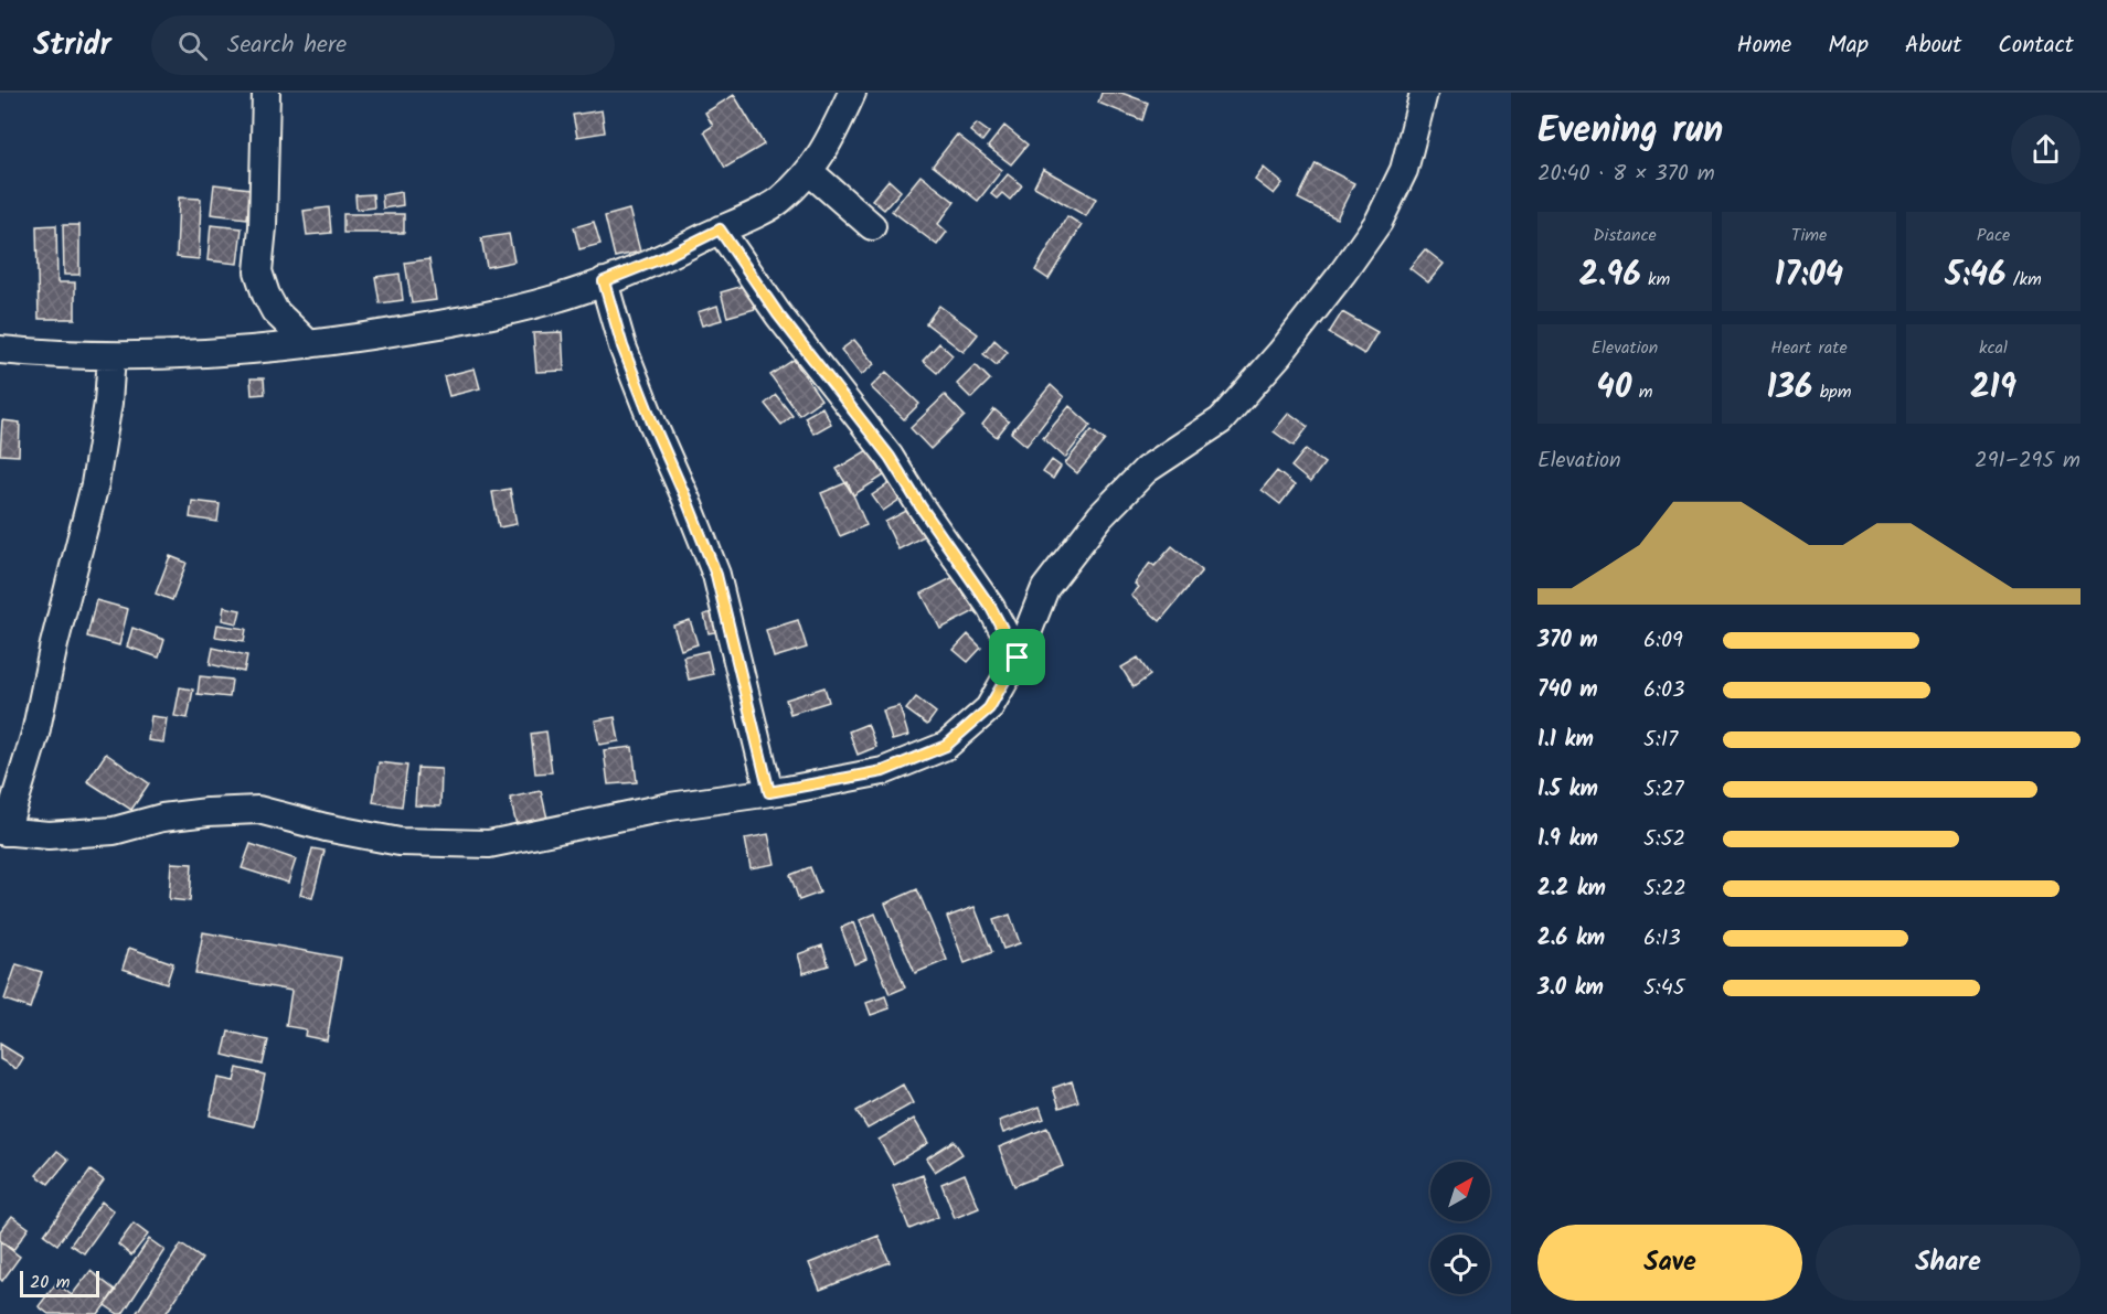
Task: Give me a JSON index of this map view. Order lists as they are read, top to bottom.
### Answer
{
  "scale_bar": "20 m",
  "north": "top right",
  "page": {
    "header": "Stridr",
    "search": "Search here",
    "nav": [
      "Home",
      "Map",
      "About",
      "Contact"
    ],
    "heading": ["Evening run", "20:40 · 8 × 370 m"],
    "stats": [
      ["Distance", "2.96 km"],
      ["Time", "17:04"],
      ["Pace", "5:46 /km"],
      ["Elevation", "40 m"],
      ["Heart rate", "136 bpm"],
      ["kcal", "219"]
    ],
    "chart": ["Elevation", "291–295 m"],
    "list": [
      {
        "name": "370 m",
        "note": "6:09"
      },
      {
        "name": "740 m",
        "note": "6:03"
      },
      {
        "name": "1.1 km",
        "note": "5:17"
      },
      {
        "name": "1.5 km",
        "note": "5:27"
      },
      {
        "name": "1.9 km",
        "note": "5:52"
      },
      {
        "name": "2.2 km",
        "note": "5:22"
      },
      {
        "name": "2.6 km",
        "note": "6:13"
      },
      {
        "name": "3.0 km",
        "note": "5:45"
      }
    ],
    "buttons": ["Save", "Share"],
    "scale": "20 m"
  }
}
